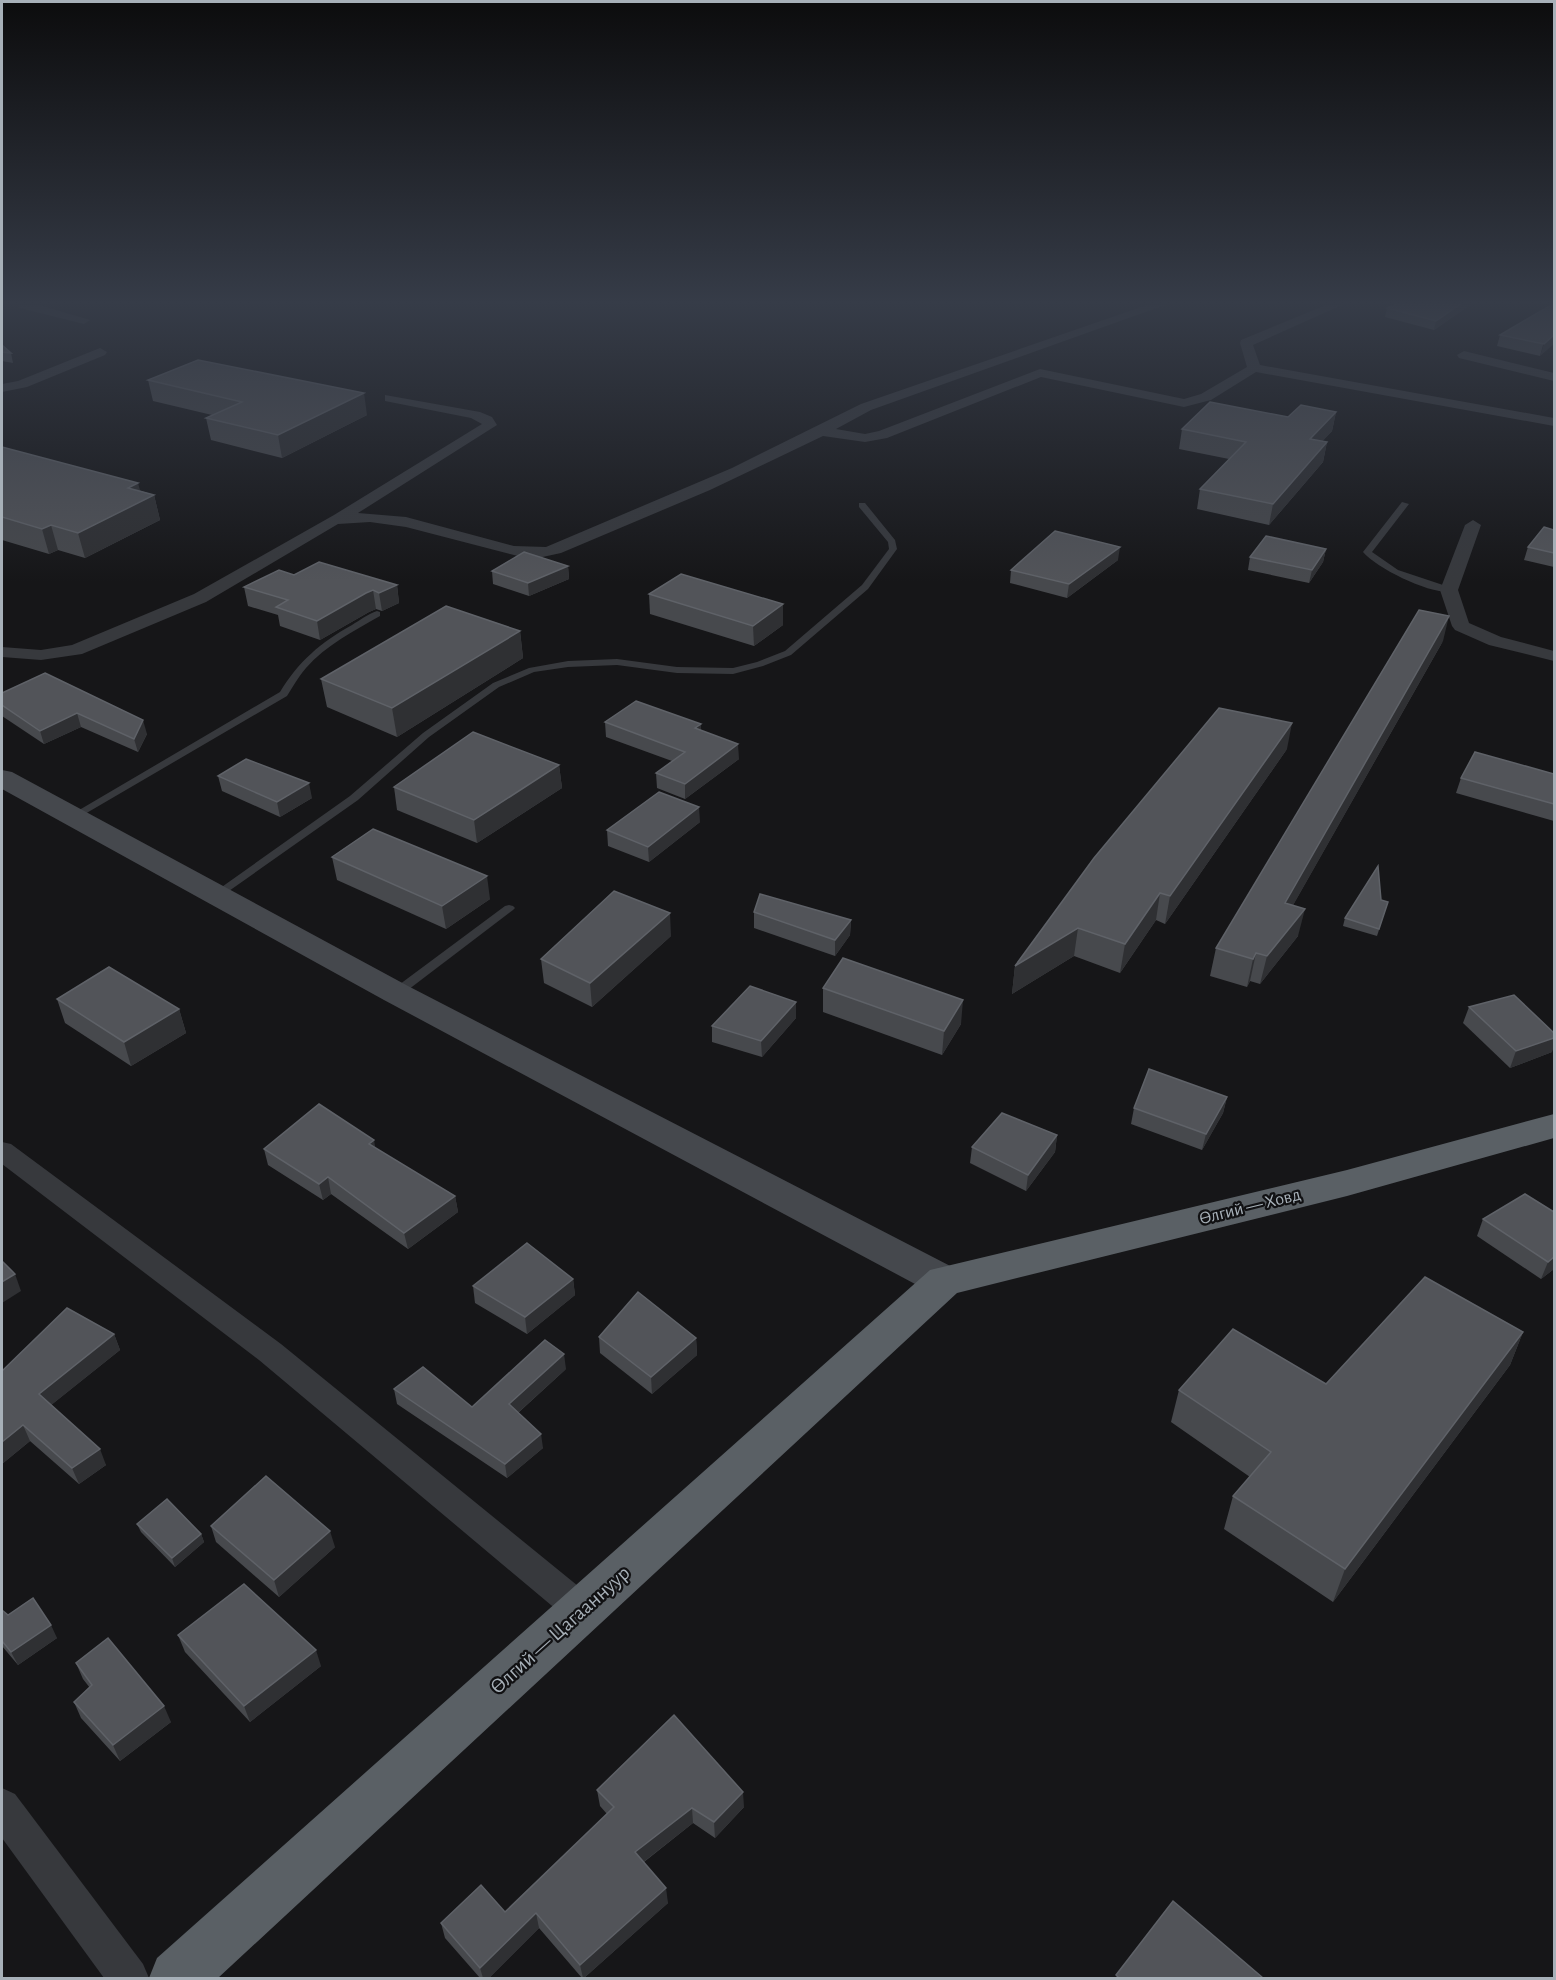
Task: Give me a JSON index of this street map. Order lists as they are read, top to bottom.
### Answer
{
  "streets": {
    "highway": ["Өлгий — Ховд", "Өлгий — Цагааннуур"]
  },
  "crossings": [
    ["Өлгий — Ховд", "Өлгий — Цагааннуур"]
  ]
}
